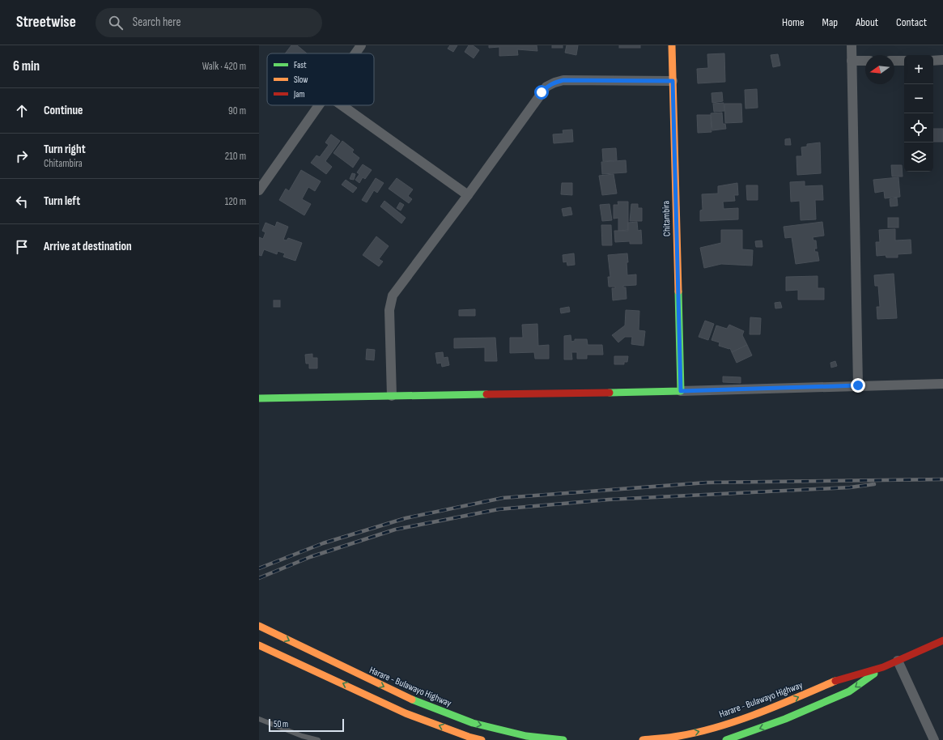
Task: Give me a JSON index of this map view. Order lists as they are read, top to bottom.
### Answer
{
  "streets": {
    "main road": ["Chitambira", "Harare - Bulawayo Highway"]
  },
  "legend": ["Fast", "Slow", "Jam"],
  "scale_bar": "50 m",
  "north": "left",
  "page": {
    "header": "Streetwise",
    "search": "Search here",
    "nav": [
      "Home",
      "Map",
      "About",
      "Contact"
    ],
    "heading": ["6 min", "Walk · 420 m"],
    "map_buttons": ["+", "−"],
    "list": [
      ["Continue", "90 m"],
      ["Turn right", "Chitambira", "210 m"],
      ["Turn left", "120 m"],
      "Arrive at destination"
    ],
    "scale": "50 m"
  }
}
